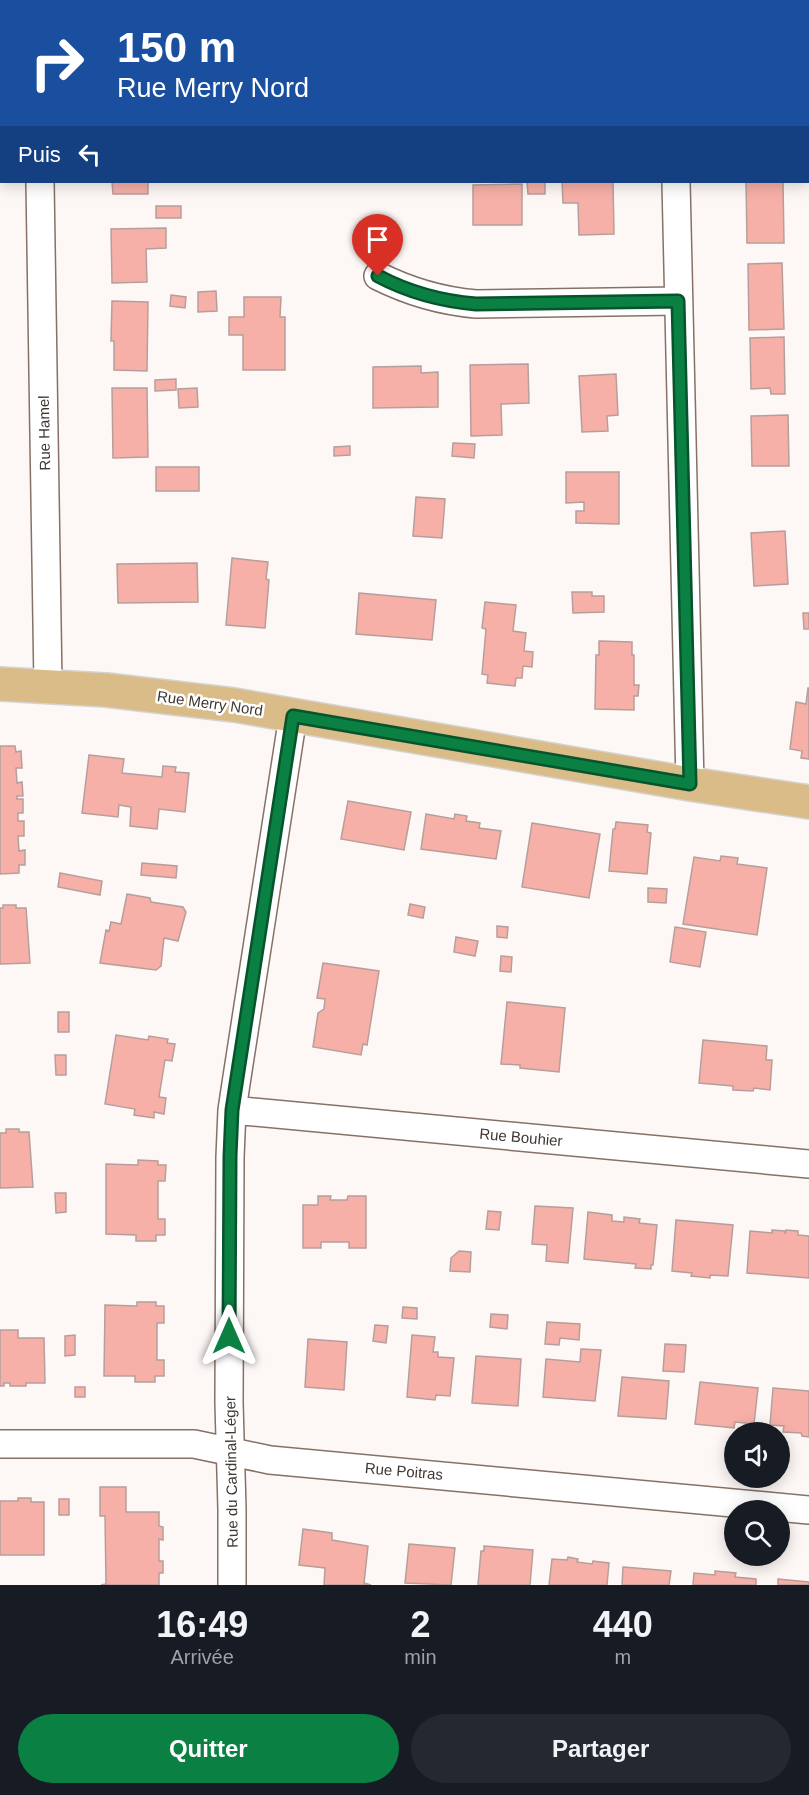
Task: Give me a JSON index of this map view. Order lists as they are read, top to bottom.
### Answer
{
  "streets": {
    "main road": ["Rue Merry Nord"],
    "street": [
      "Rue Hamel",
      "Rue Bouhier",
      "Rue Poitras",
      "Rue du Cardinal-Léger"
    ]
  },
  "crossings": [
    ["Rue Hamel", "Rue Merry Nord"],
    ["Rue Merry Nord", "Rue du Cardinal-Léger"],
    ["Rue Bouhier", "Rue du Cardinal-Léger"],
    ["Rue Poitras", "Rue du Cardinal-Léger"]
  ],
  "page": {
    "turn": ["150 m", "Rue Merry Nord"],
    "then": "Puis",
    "eta": [
      "16:49",
      "Arrivée",
      "2",
      "min",
      "440",
      "m"
    ],
    "buttons": ["Quitter", "Partager"]
  }
}
